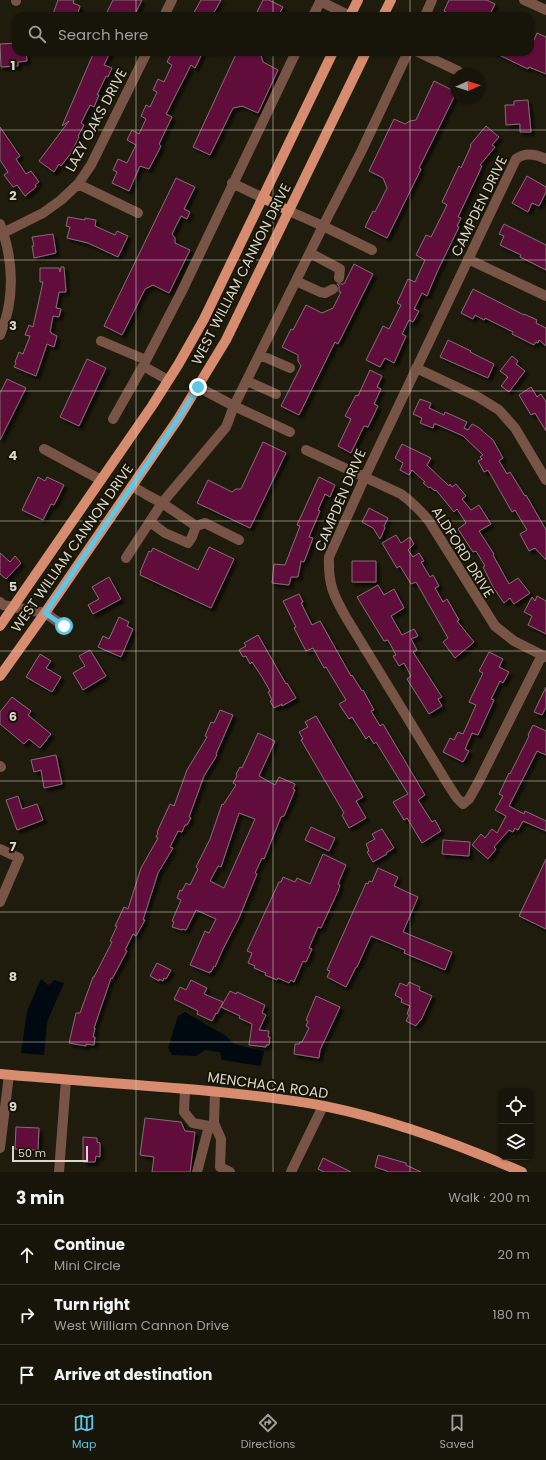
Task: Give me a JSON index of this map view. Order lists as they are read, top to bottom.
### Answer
{
  "streets": {
    "main road": ["WEST WILLIAM CANNON DRIVE", "MENCHACA ROAD"],
    "street": ["LAZY OAKS DRIVE", "CAMPDEN DRIVE", "ALDFORD DRIVE"]
  },
  "crossings": [
    ["CAMPDEN DRIVE", "ALDFORD DRIVE"]
  ],
  "scale_bar": "50 m",
  "north": "right",
  "page": {
    "search": "Search here",
    "scale": "50 m",
    "heading": ["3 min", "Walk · 200 m"],
    "list": [
      ["Continue", "Mini Circle", "20 m"],
      ["Turn right", "West William Cannon Drive", "180 m"],
      "Arrive at destination"
    ],
    "nav": ["Map", "Directions", "Saved"]
  },
  "grid": {
    "rows": [
      "1",
      "2",
      "3",
      "4",
      "5",
      "6",
      "7",
      "8",
      "9"
    ]
  }
}
